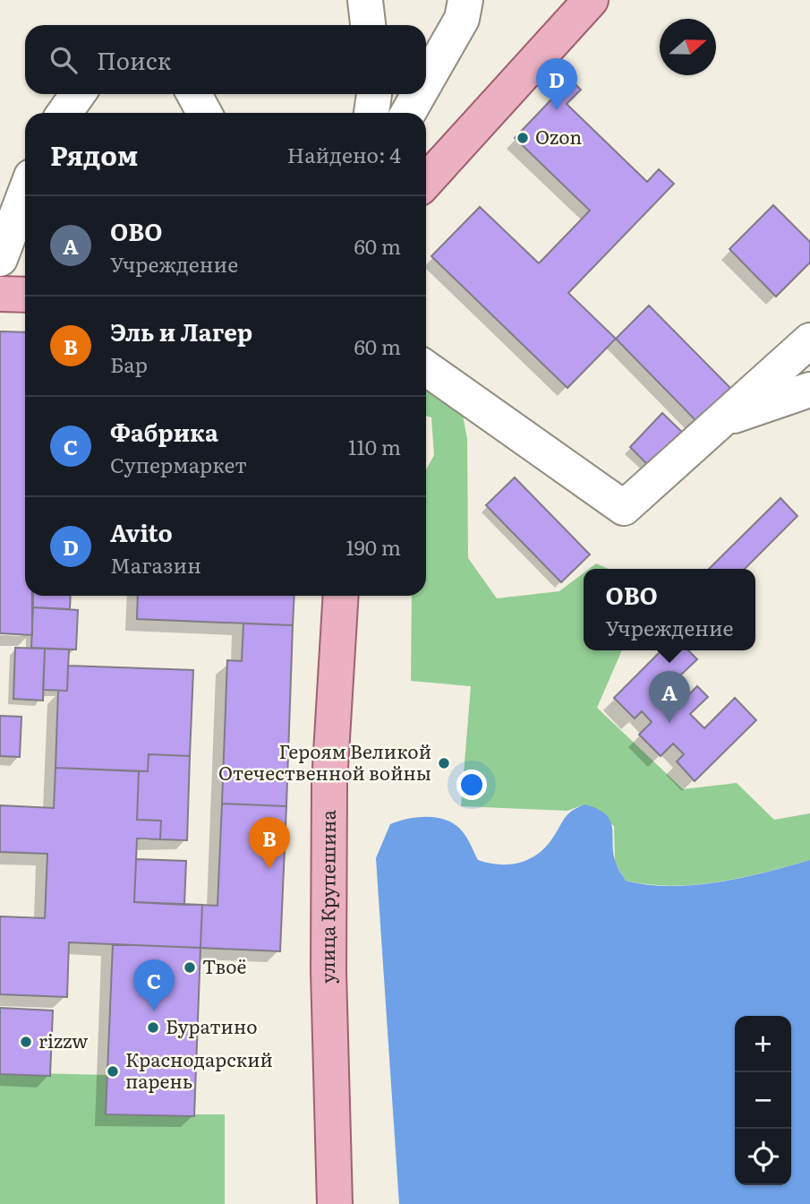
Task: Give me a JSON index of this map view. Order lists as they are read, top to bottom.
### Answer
{
  "streets": {
    "main road": ["улица Крупешина"]
  },
  "places": [
    "Ozon",
    "Героям Великой Отечественной войны",
    "Твоё",
    "Буратино",
    "rizzw",
    "Краснодарский парень"
  ],
  "north": "right",
  "page": {
    "search": "Поиск",
    "pins": [
      "D",
      "A",
      "B",
      "C"
    ],
    "heading": ["Рядом", "Найдено: 4"],
    "list": [
      {
        "mark": "A",
        "name": "ОВО",
        "note": "Учреждение",
        "value": "60 m"
      },
      {
        "mark": "B",
        "name": "Эль и Лагер",
        "note": "Бар",
        "value": "60 m"
      },
      {
        "mark": "C",
        "name": "Фабрика",
        "note": "Супермаркет",
        "value": "110 m"
      },
      {
        "mark": "D",
        "name": "Avito",
        "note": "Магазин",
        "value": "190 m"
      }
    ],
    "popup": ["ОВО", "Учреждение"],
    "map_buttons": ["+", "−"]
  }
}
